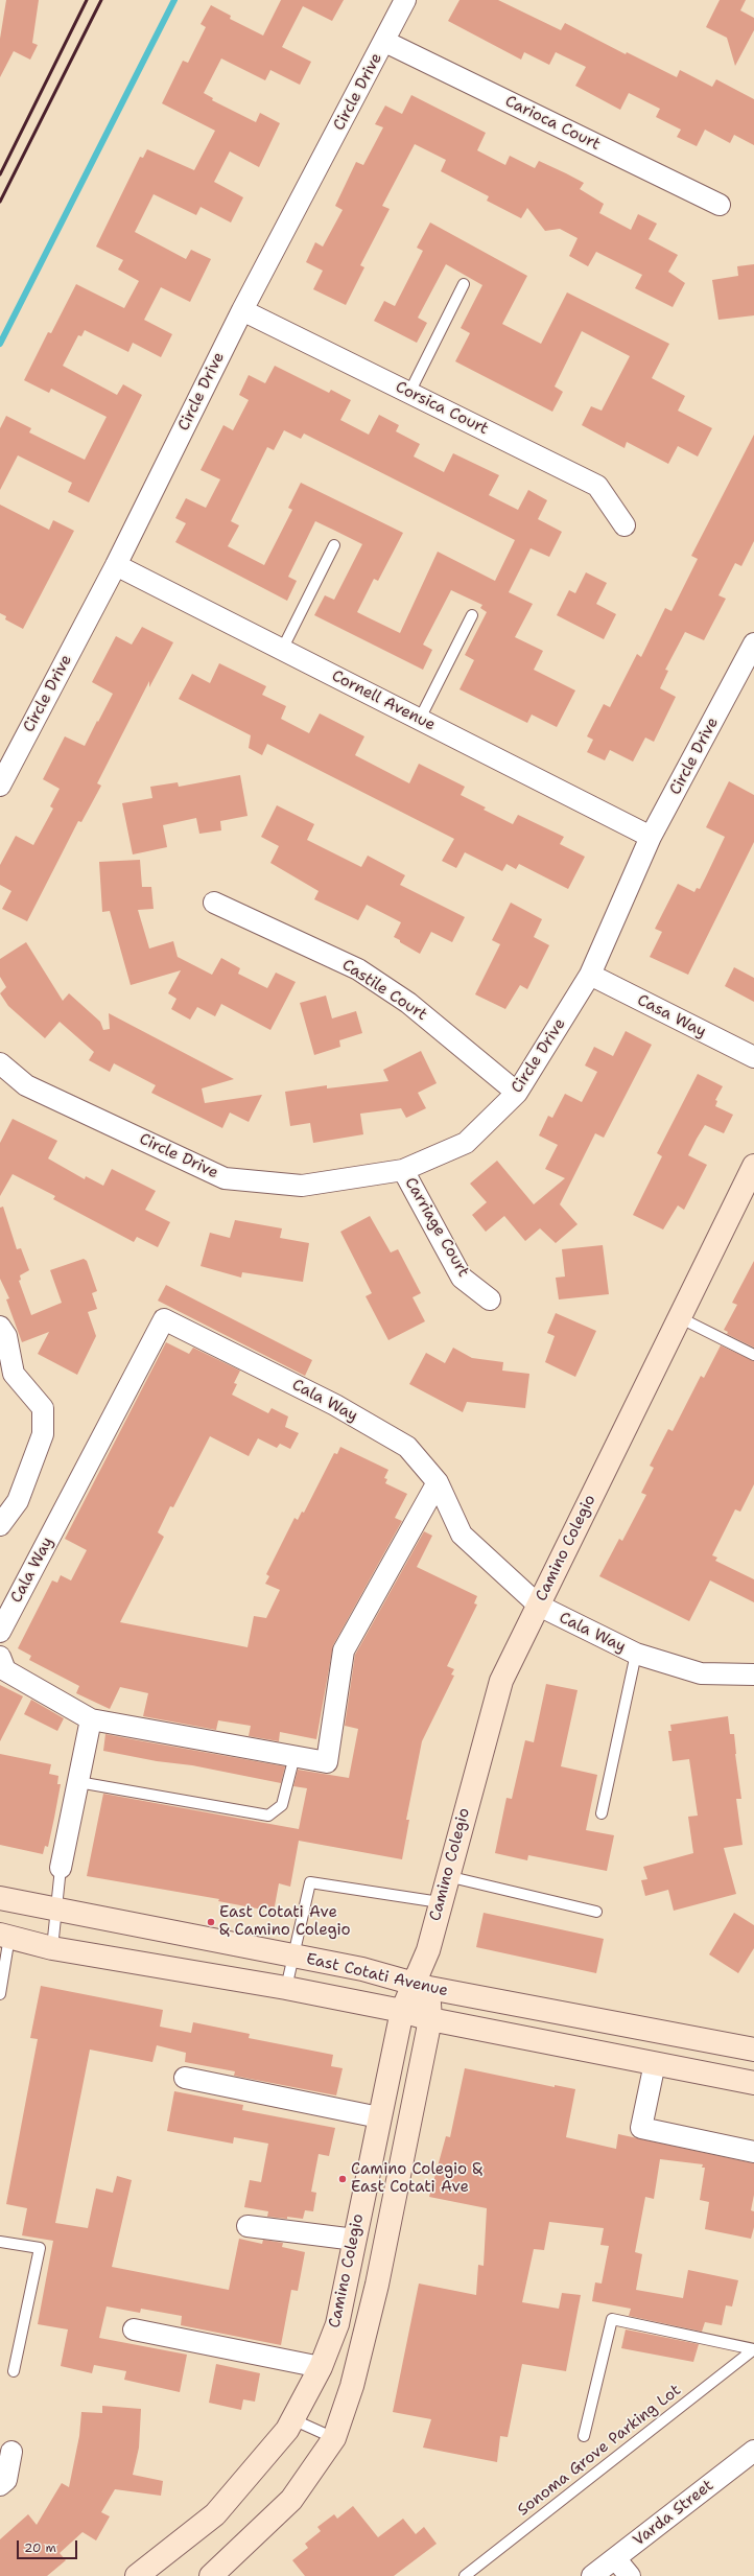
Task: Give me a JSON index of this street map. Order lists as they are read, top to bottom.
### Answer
{
  "streets": {
    "street": [
      "Circle Drive",
      "Carioca Court",
      "Corsica Court",
      "Cornell Avenue",
      "Castile Court",
      "Casa Way",
      "Carriage Court",
      "Cala Way",
      "Camino Colegio",
      "East Cotati Avenue",
      "Varda Street"
    ],
    "lane": ["Sonoma Grove Parking Lot"]
  },
  "crossings": [
    ["Circle Drive", "Carioca Court"],
    ["Circle Drive", "Corsica Court"],
    ["Circle Drive", "Cornell Avenue"],
    ["Circle Drive", "Castile Court"],
    ["Circle Drive", "Casa Way"],
    ["Circle Drive", "Carriage Court"],
    ["Cala Way", "Camino Colegio"],
    ["Camino Colegio", "East Cotati Avenue"]
  ],
  "places": ["East Cotati Ave & Camino Colegio", "Camino Colegio & East Cotati Ave"],
  "scale_bar": "20 m"
}
